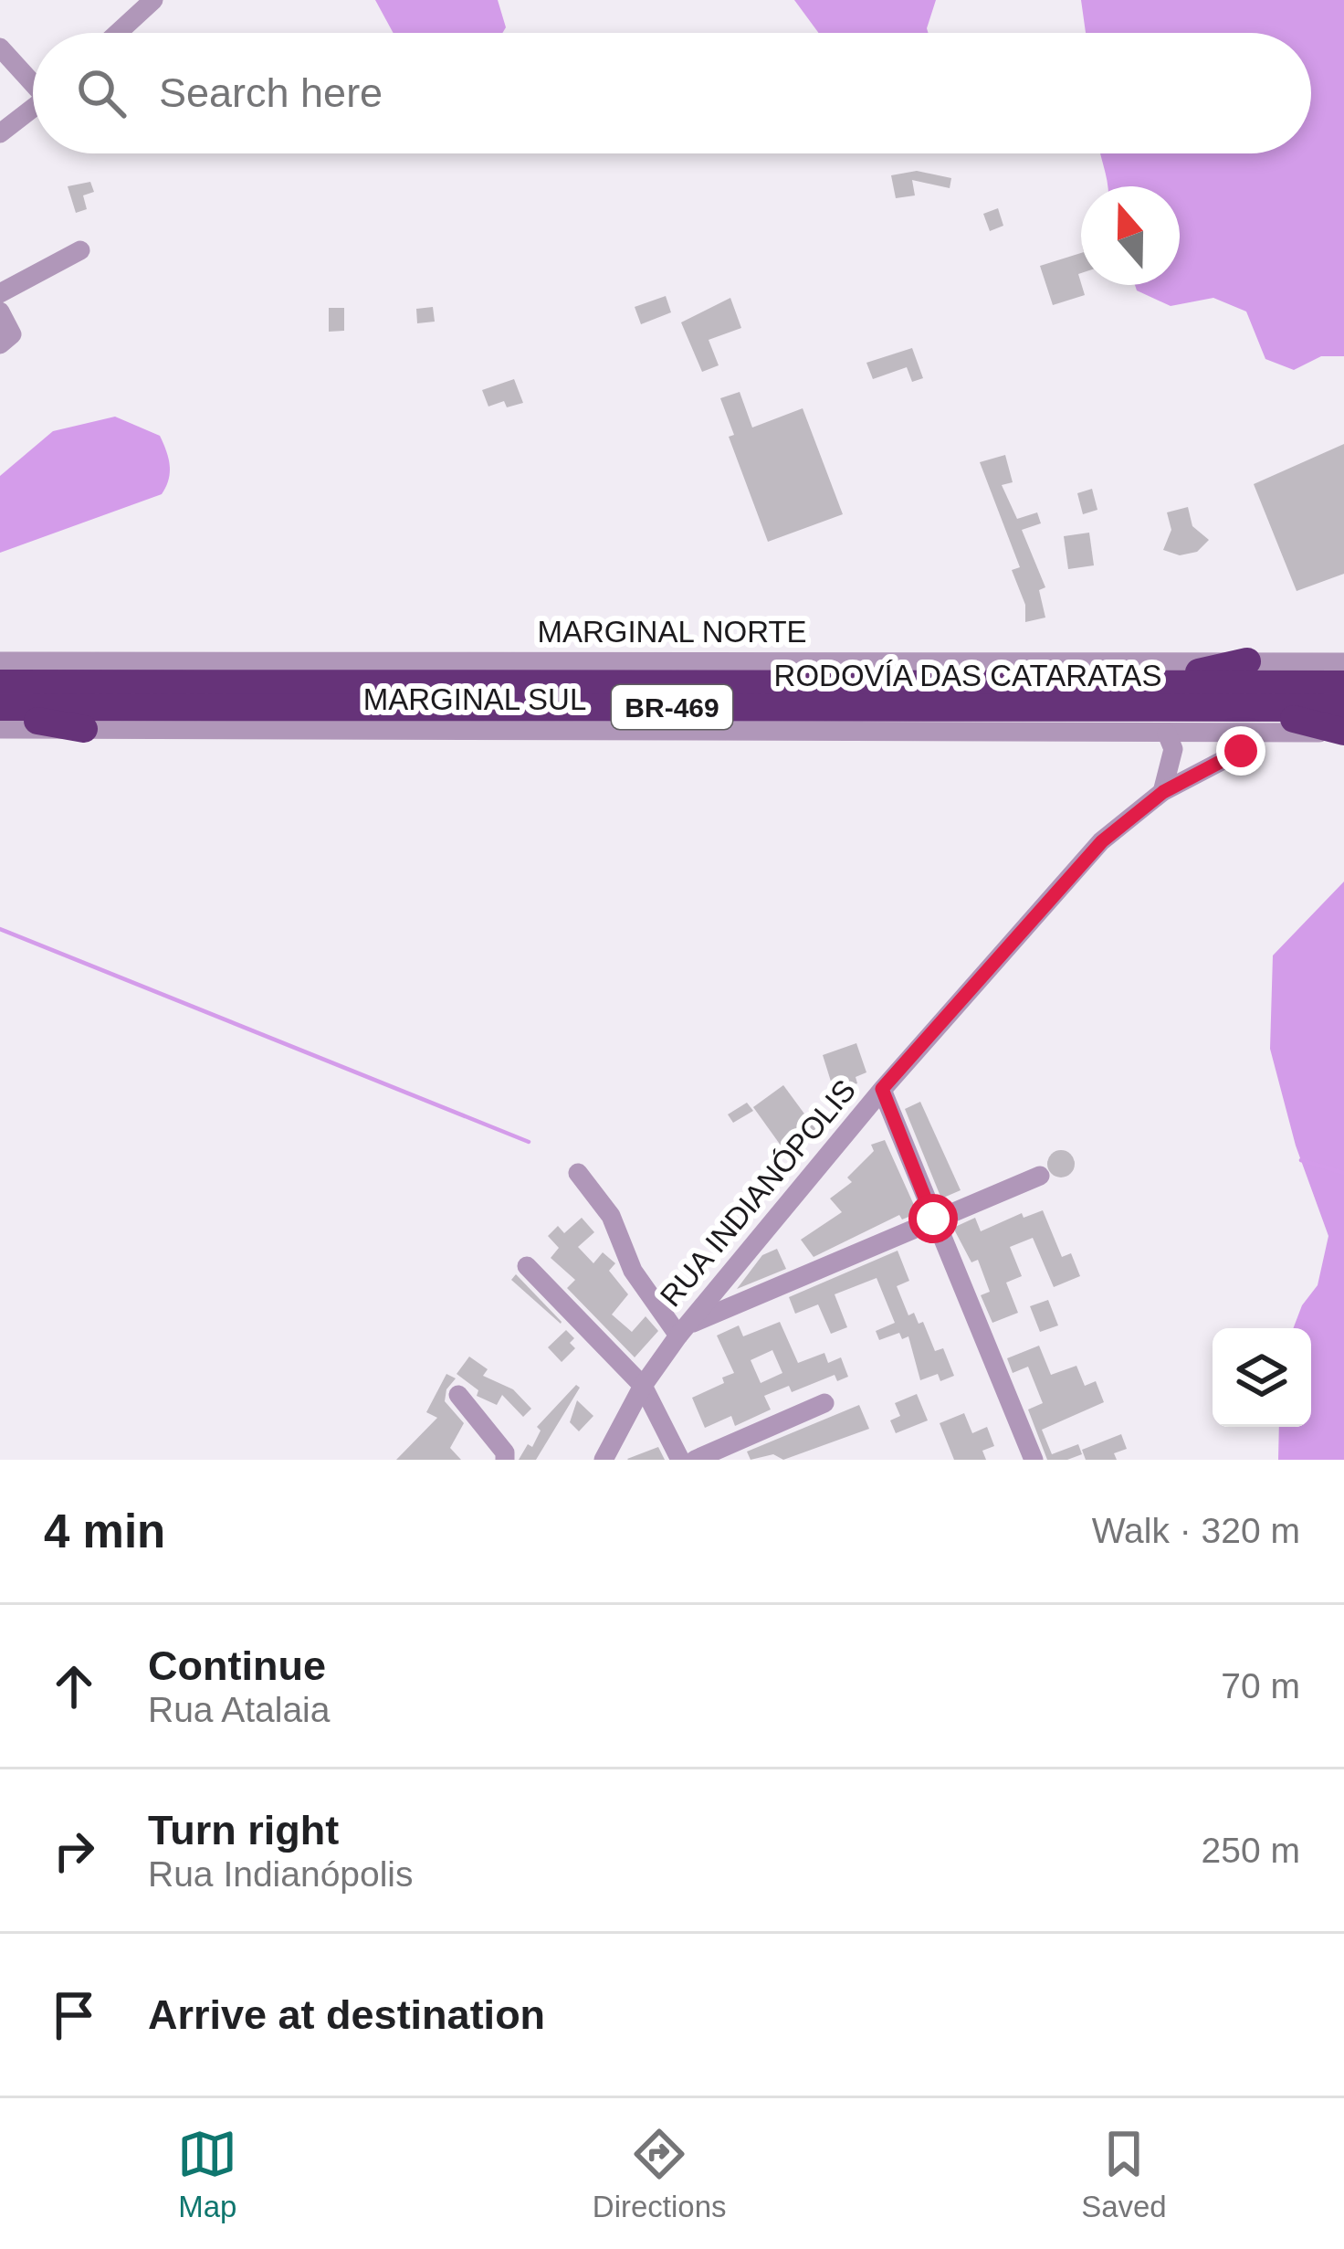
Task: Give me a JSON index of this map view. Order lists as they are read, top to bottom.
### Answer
{
  "streets": {
    "highway": ["RODOVÍA DAS CATARATAS", "BR-469"],
    "street": ["MARGINAL NORTE", "MARGINAL SUL", "RUA INDIANÓPOLIS"]
  },
  "crossings": [
    ["RODOVÍA DAS CATARATAS", "MARGINAL SUL"],
    ["RODOVÍA DAS CATARATAS", "RUA INDIANÓPOLIS"],
    ["MARGINAL SUL", "RUA INDIANÓPOLIS"]
  ],
  "north": "top",
  "page": {
    "search": "Search here",
    "heading": ["4 min", "Walk · 320 m"],
    "list": [
      ["Continue", "Rua Atalaia", "70 m"],
      ["Turn right", "Rua Indianópolis", "250 m"],
      "Arrive at destination"
    ],
    "nav": ["Map", "Directions", "Saved"]
  }
}
